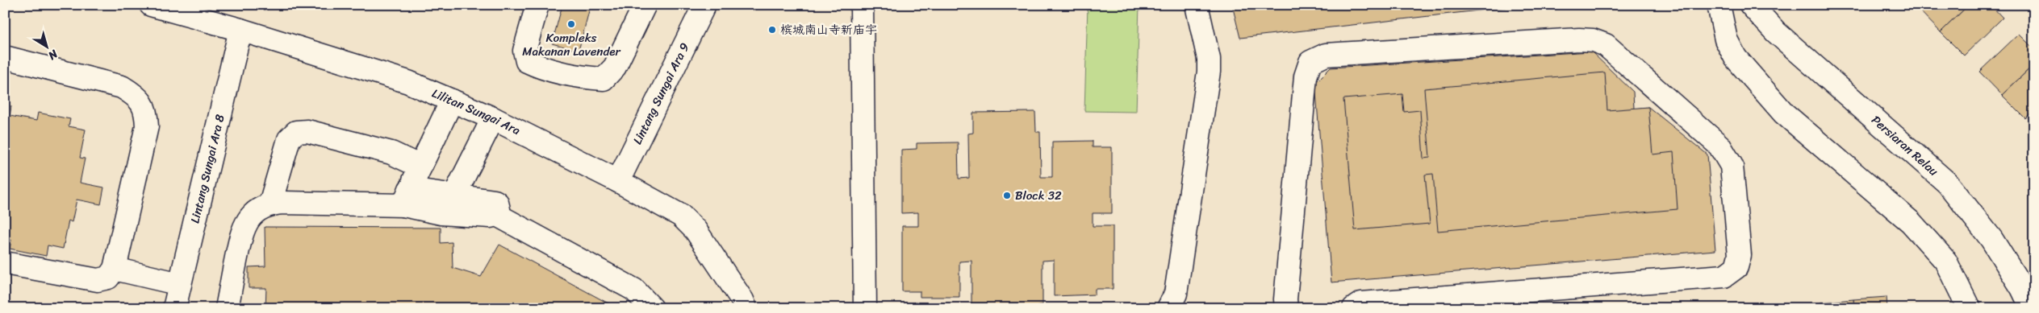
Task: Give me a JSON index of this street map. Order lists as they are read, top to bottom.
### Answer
{
  "streets": {
    "street": [
      "Lintang Sungai Ara 9",
      "Lilitan Sungai Ara",
      "Persiaran Relau",
      "Lintang Sungai Ara 8"
    ]
  },
  "crossings": [
    ["Lintang Sungai Ara 9", "Lilitan Sungai Ara"],
    ["Lilitan Sungai Ara", "Lintang Sungai Ara 8"]
  ],
  "places": ["Kompleks Makanan Lavender", "槟城南山寺新庙宇", "Block 32"],
  "north": "bottom right"
}
